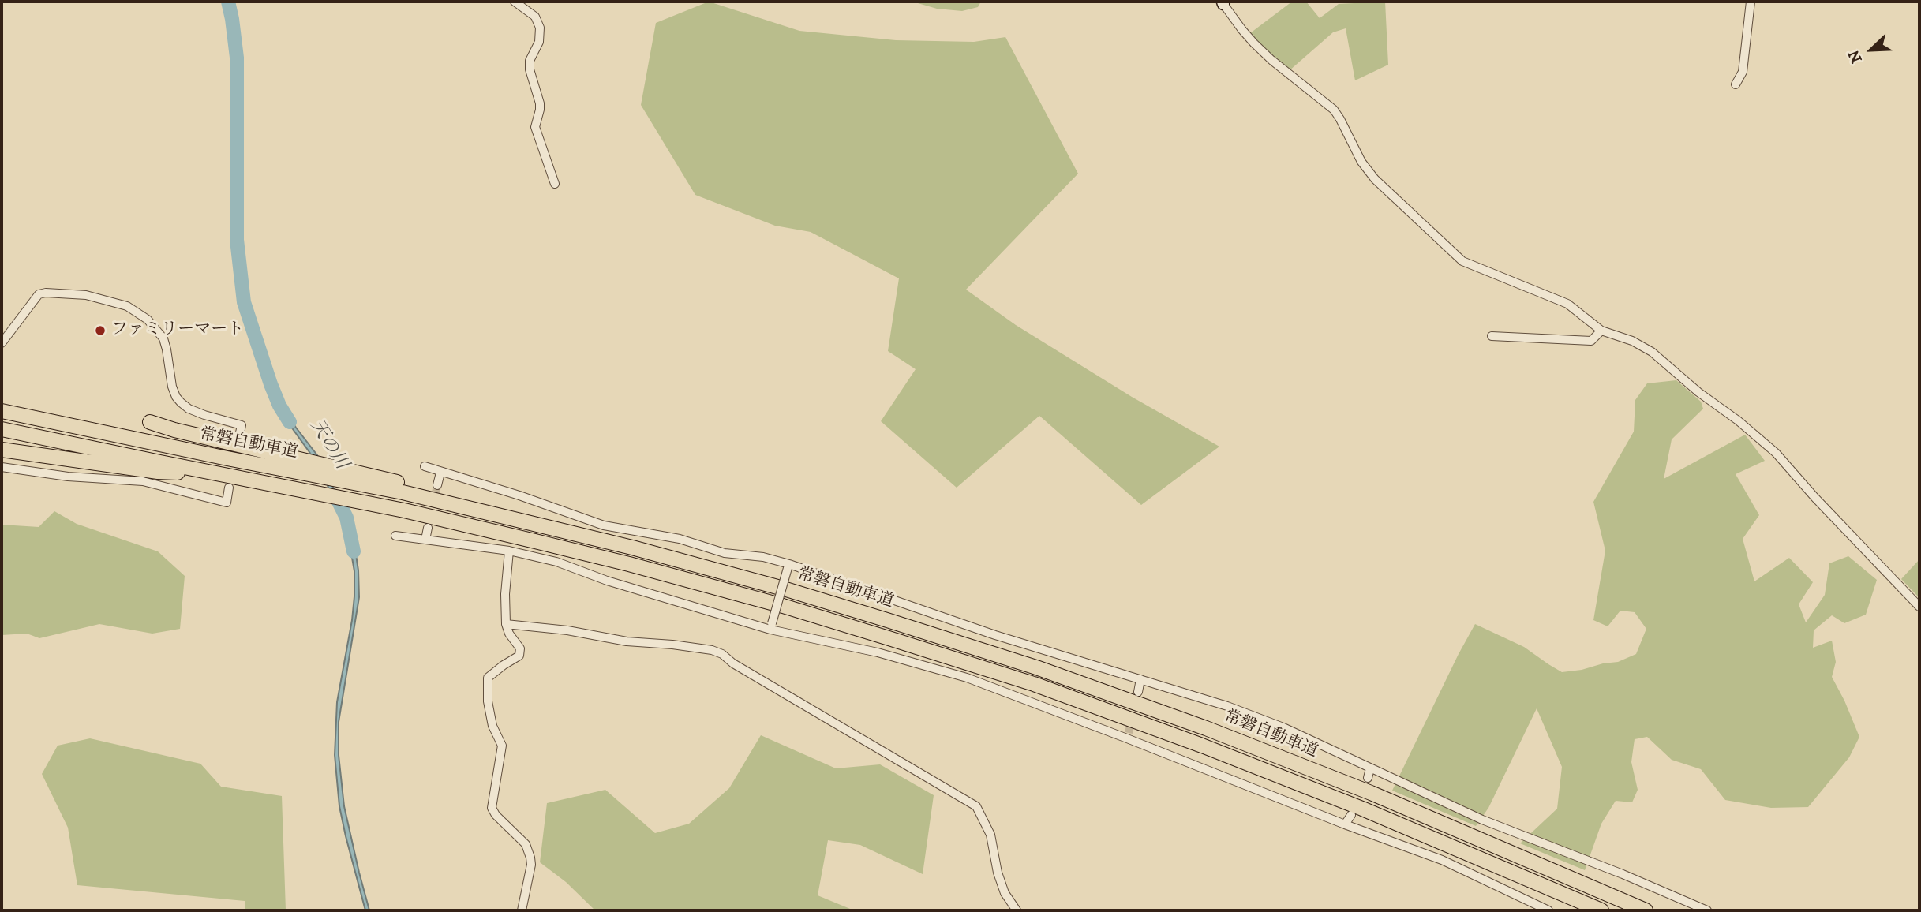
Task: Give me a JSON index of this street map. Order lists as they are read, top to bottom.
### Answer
{
  "streets": {
    "highway": ["常磐自動車道"]
  },
  "water": ["天の川"],
  "places": ["ファミリーマート"],
  "north": "bottom left"
}
